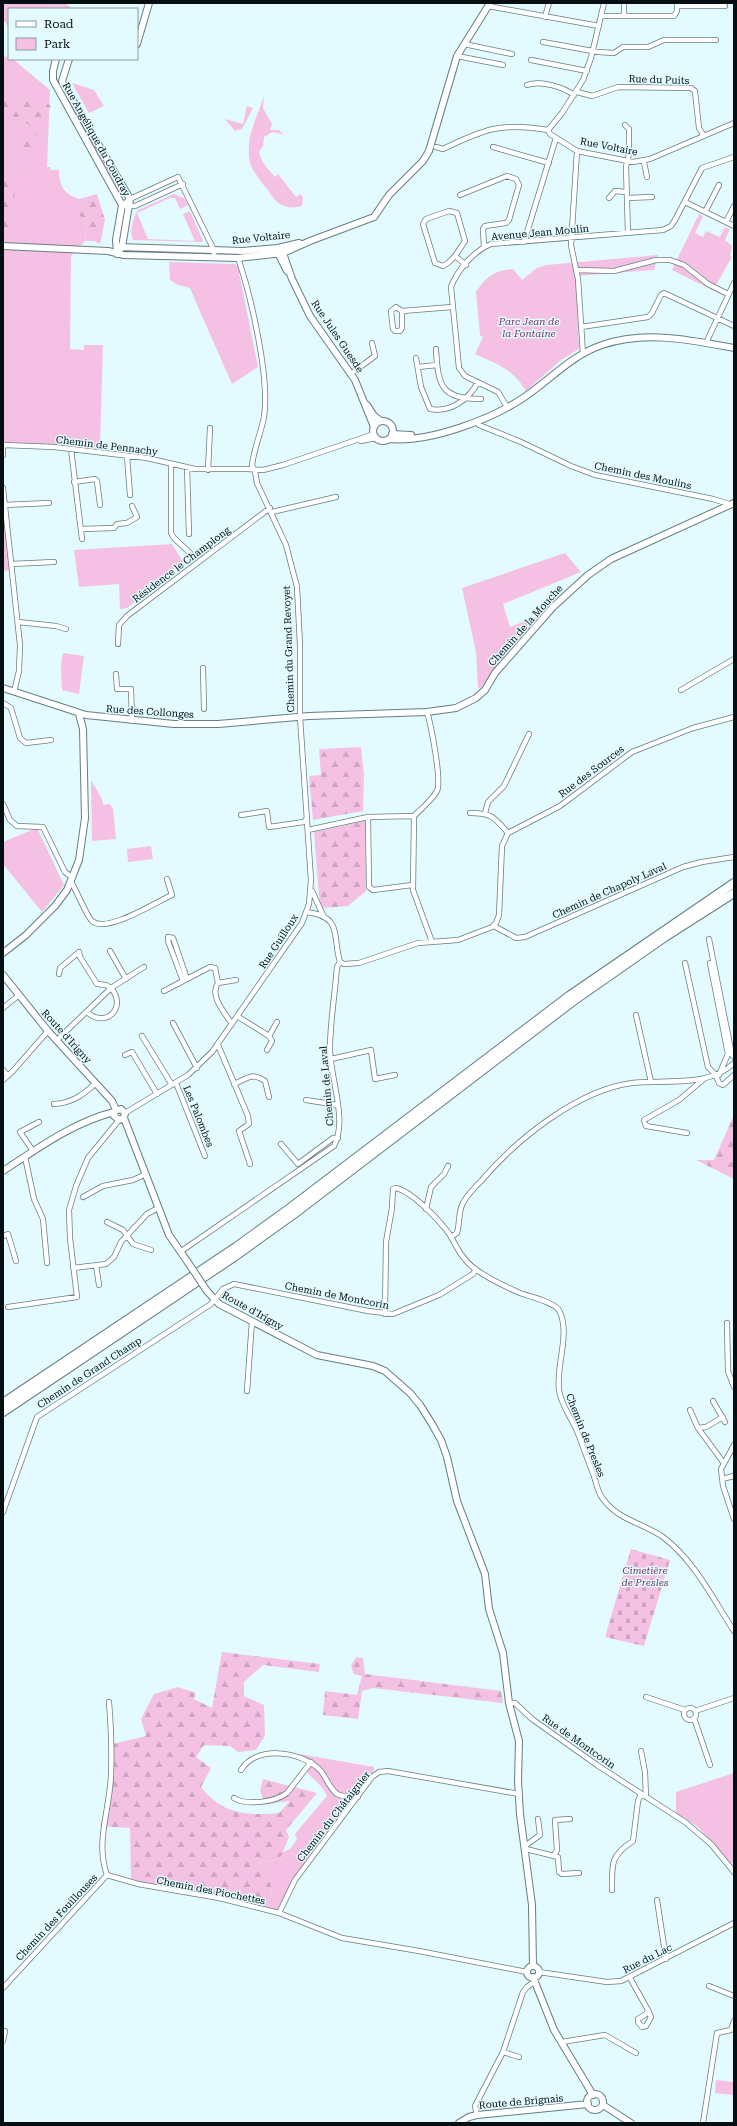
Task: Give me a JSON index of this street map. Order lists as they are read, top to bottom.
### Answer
{
  "streets": {
    "street": [
      "Rue du Puits",
      "Rue Angélique du Coudray",
      "Rue Voltaire",
      "Avenue Jean Moulin",
      "Rue Jules Guesde",
      "Chemin de Pennachy",
      "Chemin des Moulins",
      "Résidence le Champlong",
      "Chemin de la Mouche",
      "Chemin du Grand Revoyet",
      "Rue des Collonges",
      "Rue des Sources",
      "Chemin de Chapoly Laval",
      "Rue Guilloux",
      "Route d'Irigny",
      "Chemin de Laval",
      "Les Palombes",
      "Chemin de Montcorin",
      "Chemin de Grand Champ",
      "Chemin de Presles",
      "Rue de Montcorin",
      "Chemin du Châtaignier",
      "Chemin des Piochettes",
      "Chemin des Fouillouses",
      "Rue du Lac",
      "Route de Brignais"
    ]
  },
  "crossings": [
    ["Rue du Puits", "Rue Voltaire"],
    ["Rue Angélique du Coudray", "Rue Voltaire"],
    ["Rue Voltaire", "Rue Jules Guesde"],
    ["Rue Voltaire", "Chemin du Grand Revoyet"],
    ["Rue Jules Guesde", "Chemin de Pennachy"],
    ["Chemin de Pennachy", "Chemin du Grand Revoyet"],
    ["Chemin des Moulins", "Chemin de la Mouche"],
    ["Résidence le Champlong", "Chemin du Grand Revoyet"],
    ["Chemin de la Mouche", "Chemin du Grand Revoyet"],
    ["Chemin de la Mouche", "Rue des Collonges"],
    ["Chemin de la Mouche", "Rue Guilloux"],
    ["Chemin du Grand Revoyet", "Rue des Collonges"],
    ["Chemin du Grand Revoyet", "Rue Guilloux"],
    ["Rue des Collonges", "Rue Guilloux"],
    ["Rue Guilloux", "Route d'Irigny"],
    ["Rue Guilloux", "Chemin de Laval"],
    ["Rue Guilloux", "Les Palombes"],
    ["Route d'Irigny", "Chemin de Laval"],
    ["Route d'Irigny", "Chemin de Montcorin"],
    ["Route d'Irigny", "Chemin de Grand Champ"],
    ["Route d'Irigny", "Rue de Montcorin"],
    ["Route d'Irigny", "Chemin du Châtaignier"],
    ["Chemin de Montcorin", "Chemin de Grand Champ"],
    ["Chemin de Montcorin", "Chemin de Presles"],
    ["Chemin du Châtaignier", "Chemin des Piochettes"],
    ["Chemin des Piochettes", "Chemin des Fouillouses"]
  ],
  "parks": ["Parc Jean de la Fontaine", "Cimetière de Presles"],
  "legend": ["Road", "Park"]
}
